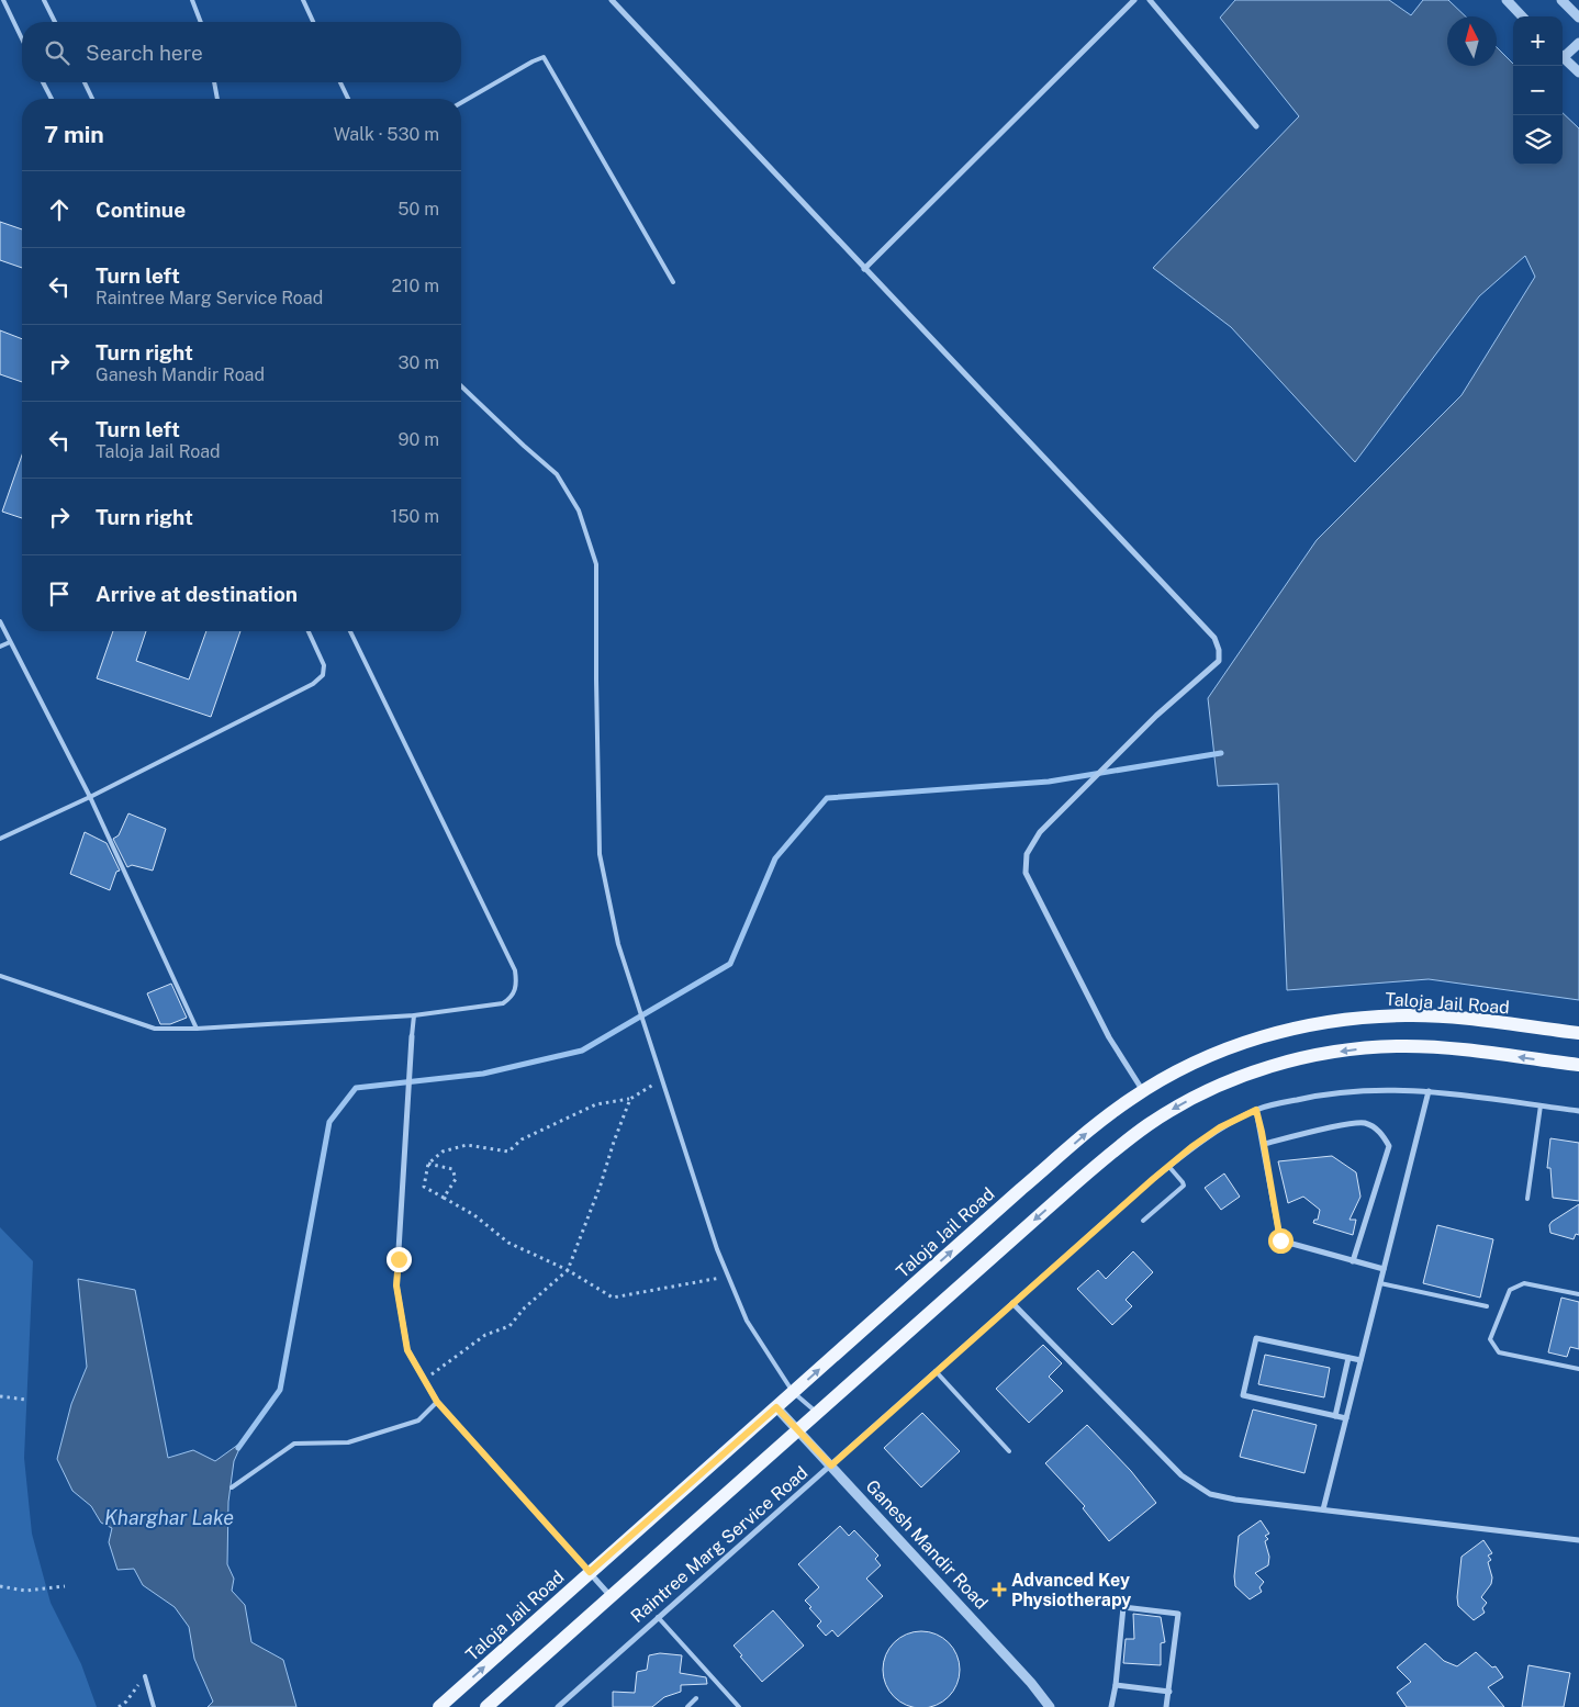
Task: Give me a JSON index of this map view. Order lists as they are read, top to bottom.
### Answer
{
  "streets": {
    "main road": ["Taloja Jail Road"],
    "street": ["Raintree Marg Service Road", "Ganesh Mandir Road"]
  },
  "crossings": [
    ["Taloja Jail Road", "Ganesh Mandir Road"],
    ["Raintree Marg Service Road", "Ganesh Mandir Road"]
  ],
  "water": ["Kharghar Lake"],
  "places": {
    "health": ["Advanced Key Physiotherapy"]
  },
  "north": "top",
  "page": {
    "map_buttons": ["+", "−"],
    "search": "Search here",
    "heading": ["7 min", "Walk · 530 m"],
    "list": [
      ["Continue", "50 m"],
      ["Turn left", "Raintree Marg Service Road", "210 m"],
      ["Turn right", "Ganesh Mandir Road", "30 m"],
      ["Turn left", "Taloja Jail Road", "90 m"],
      ["Turn right", "150 m"],
      "Arrive at destination"
    ]
  }
}
